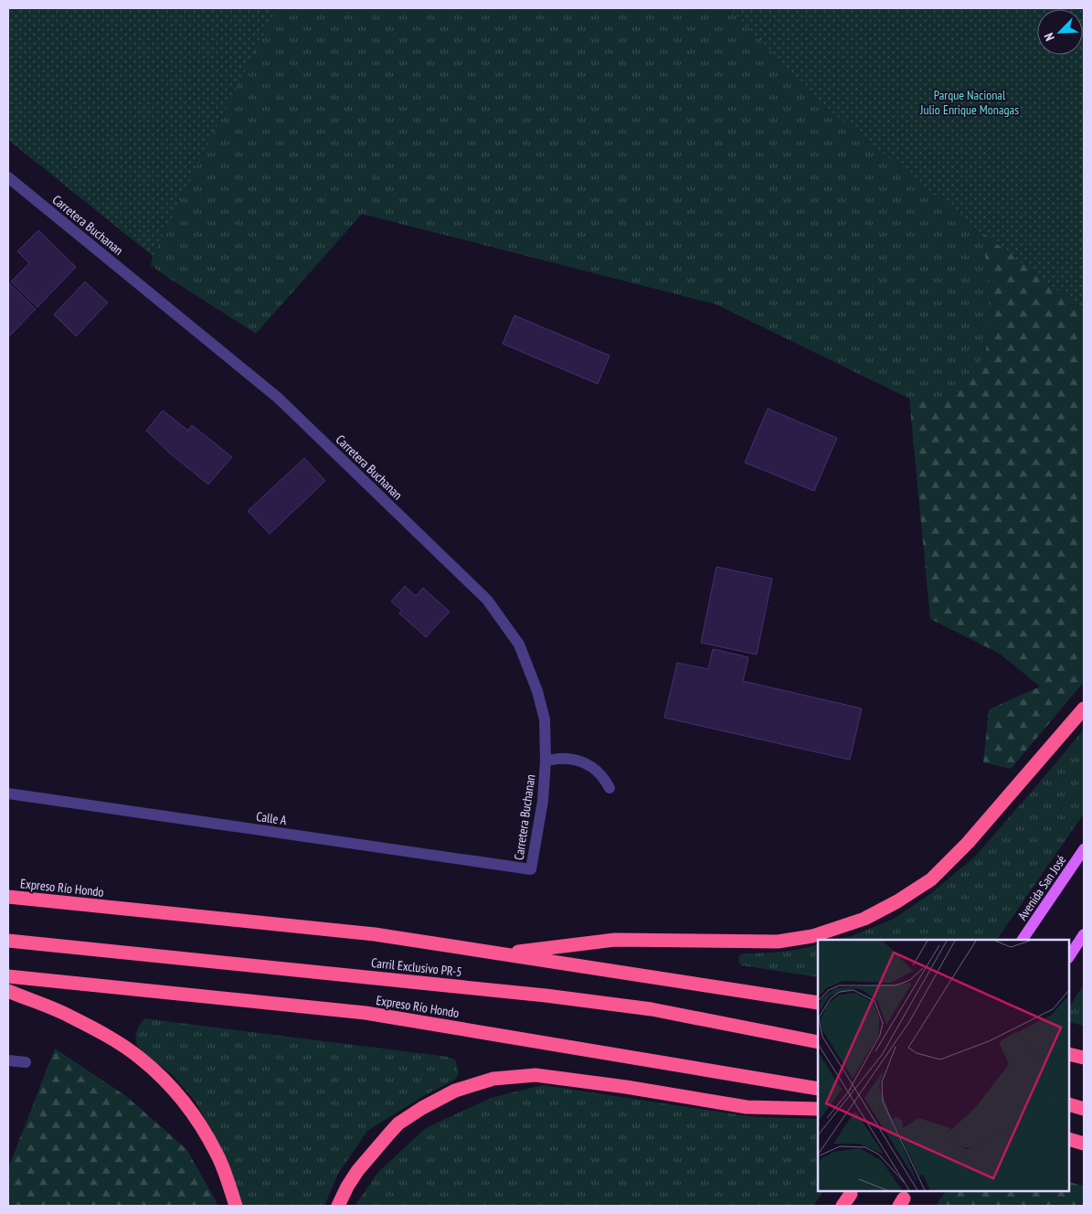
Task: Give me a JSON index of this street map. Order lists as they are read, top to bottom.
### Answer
{
  "streets": {
    "highway": ["Expreso Río Hondo", "Carril Exclusivo PR-5"],
    "main road": ["Avenida San José"],
    "street": ["Carretera Buchanan", "Calle A"]
  },
  "crossings": [
    ["Carretera Buchanan", "Calle A"]
  ],
  "parks": ["Parque Nacional Julio Enrique Monagas"],
  "north": "bottom left"
}
